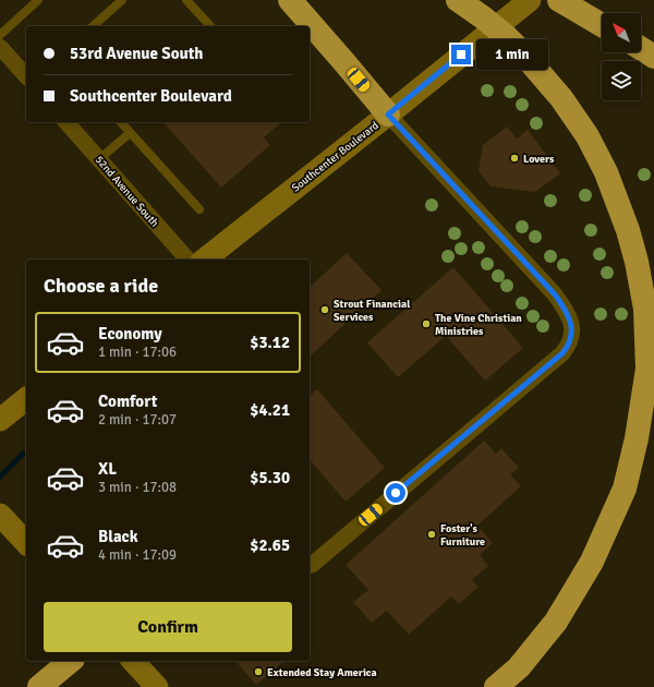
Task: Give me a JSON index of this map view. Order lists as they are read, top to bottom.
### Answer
{
  "streets": {
    "street": ["Southcenter Boulevard", "52nd Avenue South"]
  },
  "places": [
    "Lovers",
    "Strout Financial Services",
    "The Vine Christian Ministries",
    "Foster's Furniture",
    "Extended Stay America"
  ],
  "north": "top left",
  "page": {
    "banner": ["53rd Avenue South", "Southcenter Boulevard"],
    "bubble": "1 min",
    "heading": "Choose a ride",
    "list": [
      {
        "name": "Economy",
        "note": "1 min · 17:06",
        "value": "$3.12"
      },
      {
        "name": "Comfort",
        "note": "2 min · 17:07",
        "value": "$4.21"
      },
      {
        "name": "XL",
        "note": "3 min · 17:08",
        "value": "$5.30"
      },
      {
        "name": "Black",
        "note": "4 min · 17:09",
        "value": "$2.65"
      }
    ],
    "buttons": "Confirm"
  }
}
